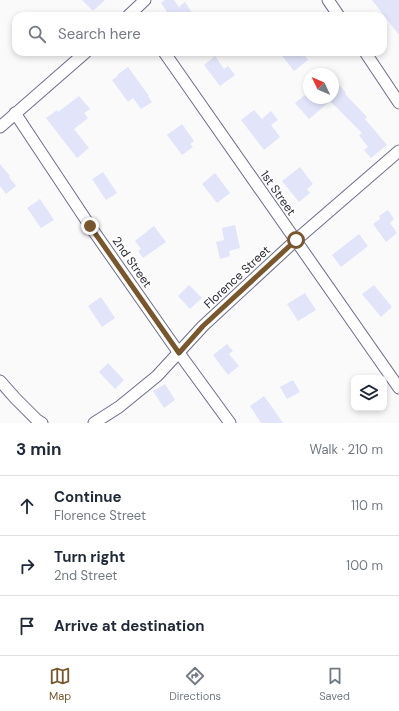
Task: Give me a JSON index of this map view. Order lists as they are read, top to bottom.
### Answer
{
  "streets": {
    "street": ["1st Street", "2nd Street", "Florence Street"]
  },
  "crossings": [
    ["1st Street", "Florence Street"],
    ["2nd Street", "Florence Street"]
  ],
  "north": "top left",
  "page": {
    "search": "Search here",
    "heading": ["3 min", "Walk · 210 m"],
    "list": [
      ["Continue", "Florence Street", "110 m"],
      ["Turn right", "2nd Street", "100 m"],
      "Arrive at destination"
    ],
    "nav": ["Map", "Directions", "Saved"]
  }
}
